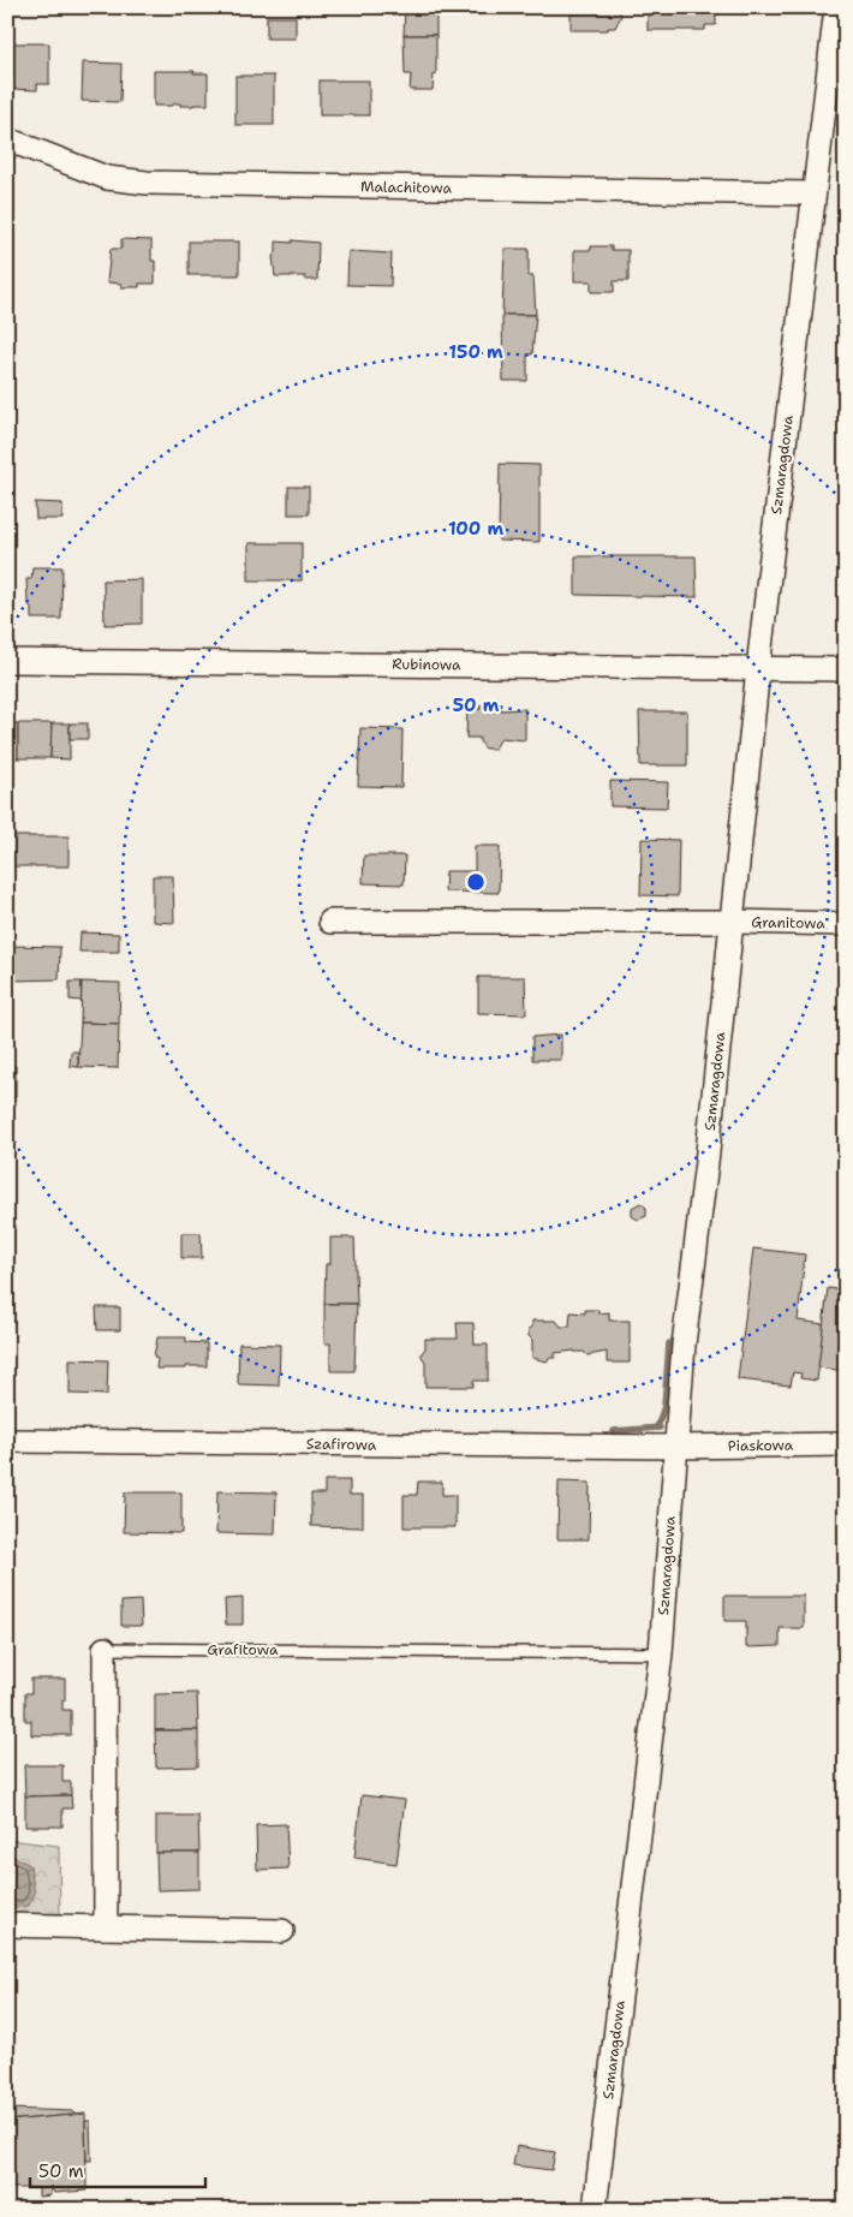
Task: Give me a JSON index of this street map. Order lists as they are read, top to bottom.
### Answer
{
  "streets": {
    "street": [
      "Malachitowa",
      "Szmaragdowa",
      "Rubinowa",
      "Granitowa",
      "Szafirowa",
      "Piaskowa",
      "Grafitowa"
    ]
  },
  "crossings": [
    ["Malachitowa", "Szmaragdowa"],
    ["Szmaragdowa", "Rubinowa"],
    ["Szmaragdowa", "Granitowa"],
    ["Szmaragdowa", "Szafirowa"],
    ["Szmaragdowa", "Piaskowa"],
    ["Szmaragdowa", "Grafitowa"],
    ["Szafirowa", "Piaskowa"]
  ],
  "scale_bar": "50 m",
  "rings": ["150 m", "100 m", "50 m"]
}
